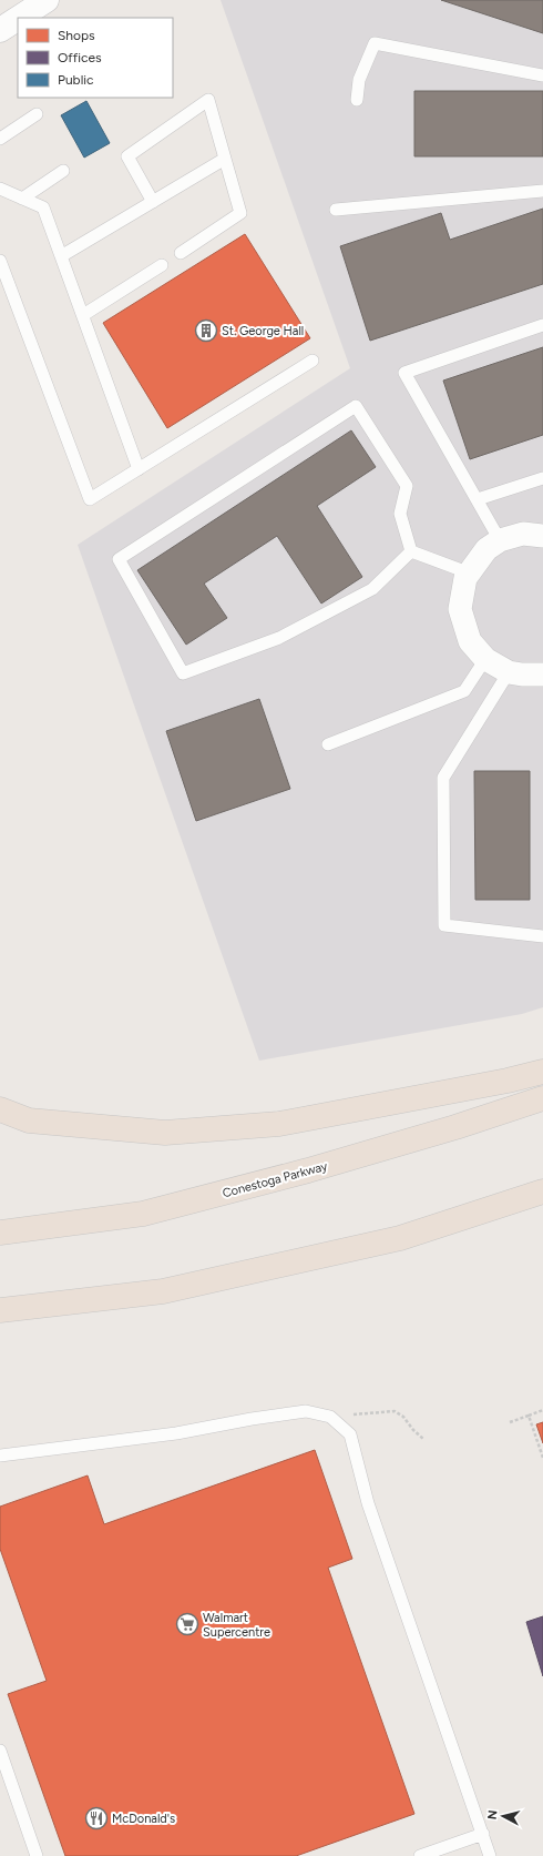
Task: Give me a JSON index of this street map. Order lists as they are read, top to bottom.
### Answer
{
  "streets": {
    "highway": ["Conestoga Parkway"]
  },
  "places": {
    "building": ["St. George Hall"],
    "supermarket": ["Walmart Supercentre"],
    "restaurant": ["McDonald's"]
  },
  "legend": ["Shops", "Offices", "Public"],
  "north": "left"
}
